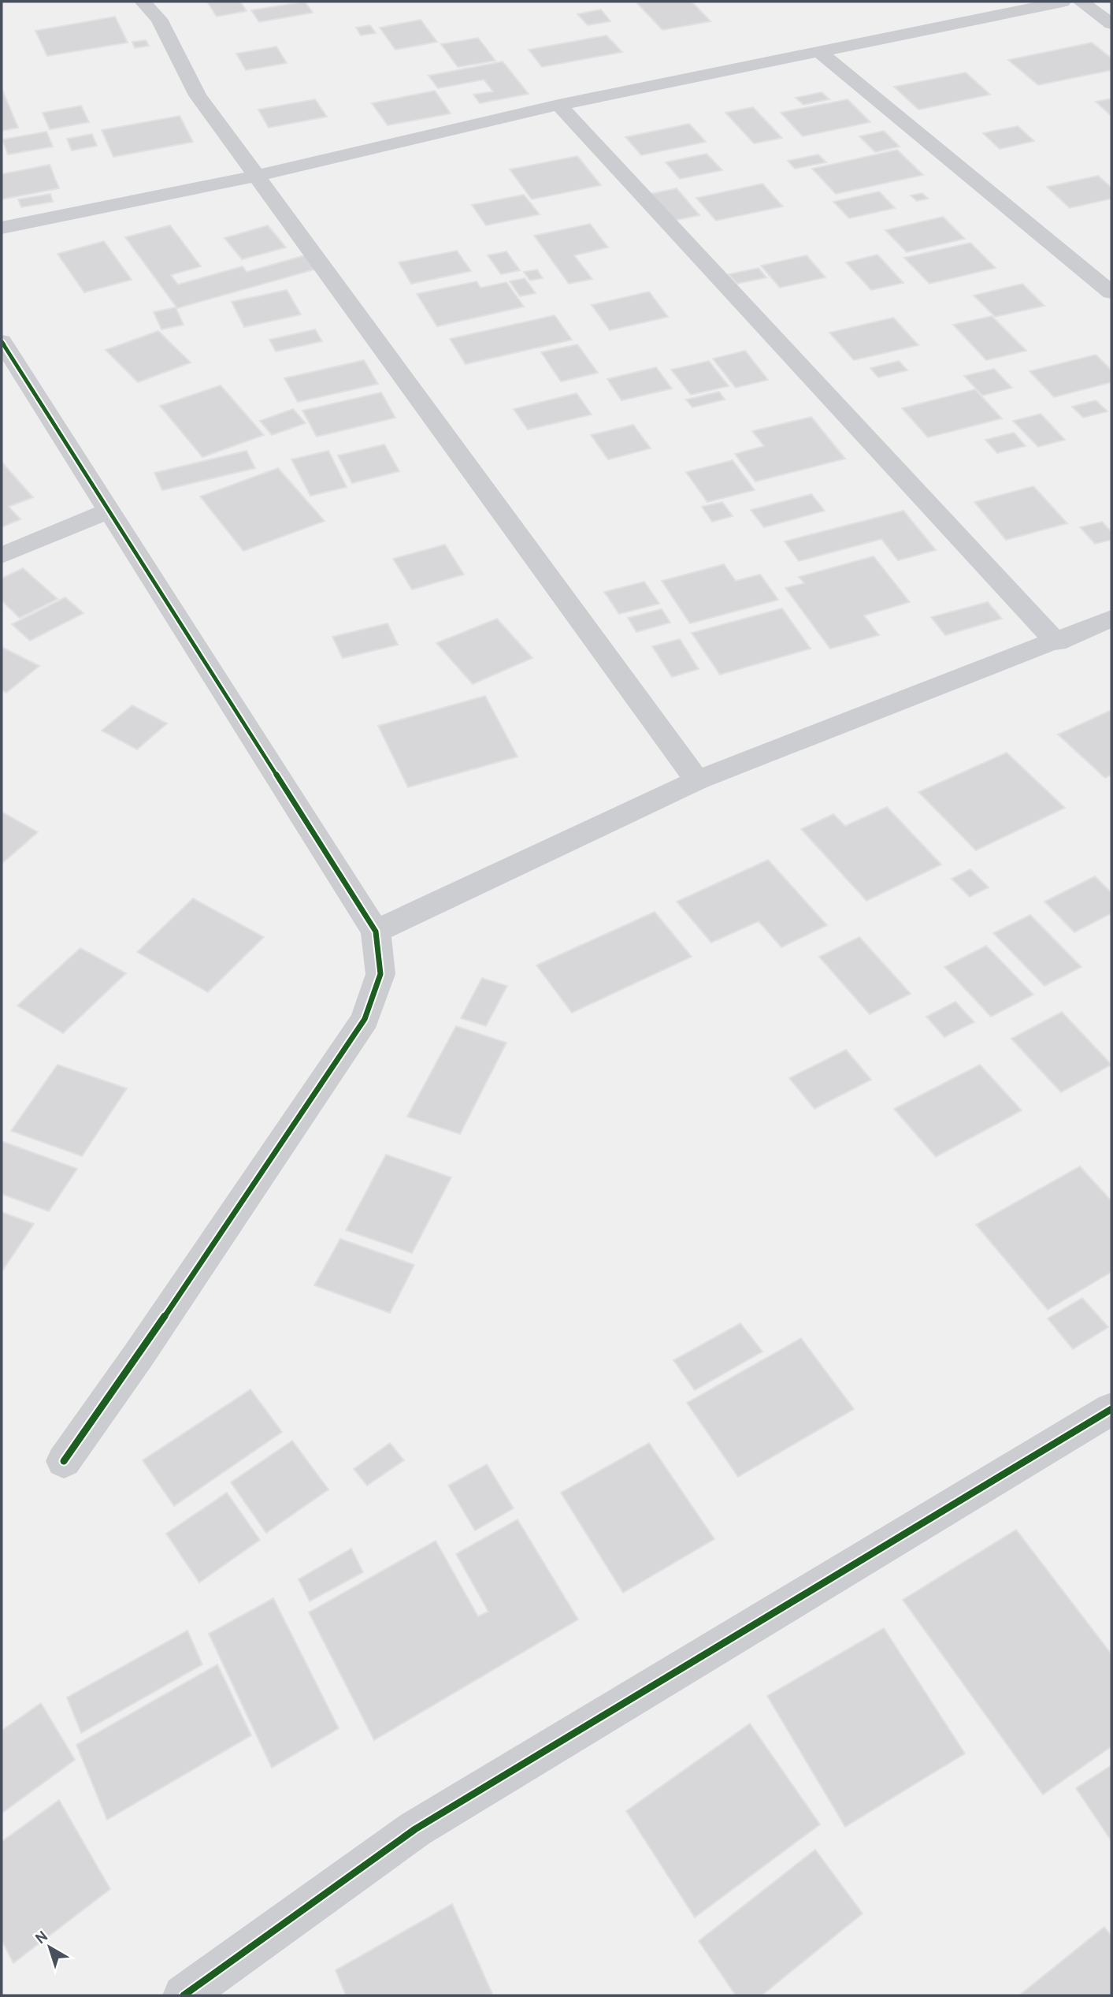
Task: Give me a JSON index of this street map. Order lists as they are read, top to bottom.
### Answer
{
  "north": "top left"
}
